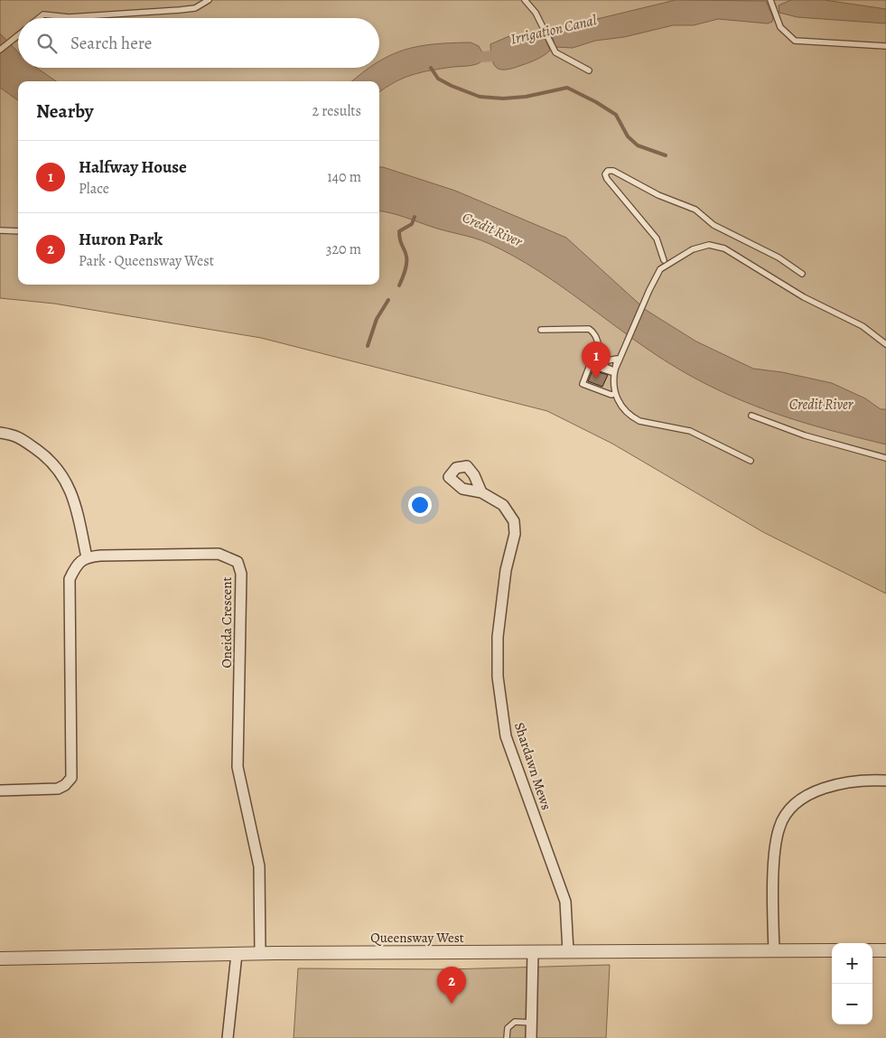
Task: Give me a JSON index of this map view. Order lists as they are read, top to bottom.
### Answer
{
  "streets": {
    "street": ["Oneida Crescent", "Shardawn Mews", "Queensway West"]
  },
  "crossings": [
    ["Oneida Crescent", "Queensway West"],
    ["Shardawn Mews", "Queensway West"]
  ],
  "water": ["Irrigation Canal", "Credit River"],
  "page": {
    "search": "Search here",
    "heading": ["Nearby", "2 results"],
    "list": [
      {
        "mark": "1",
        "name": "Halfway House",
        "note": "Place",
        "value": "140 m"
      },
      {
        "mark": "2",
        "name": "Huron Park",
        "note": "Park · Queensway West",
        "value": "320 m"
      }
    ],
    "pins": ["1", "2"],
    "map_buttons": ["+", "−"]
  }
}
